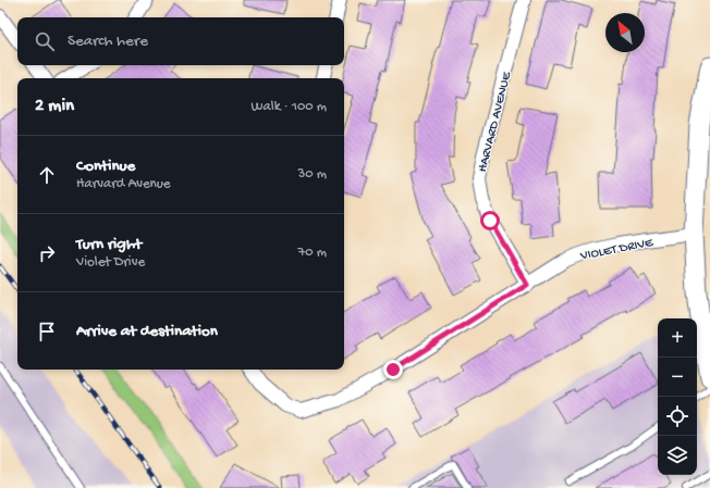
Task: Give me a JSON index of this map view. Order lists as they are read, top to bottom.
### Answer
{
  "streets": {
    "street": ["HARVARD AVENUE", "VIOLET DRIVE"]
  },
  "crossings": [
    ["HARVARD AVENUE", "VIOLET DRIVE"]
  ],
  "north": "top left",
  "page": {
    "search": "Search here",
    "heading": ["2 min", "Walk · 100 m"],
    "list": [
      ["Continue", "Harvard Avenue", "30 m"],
      ["Turn right", "Violet Drive", "70 m"],
      "Arrive at destination"
    ],
    "map_buttons": ["+", "−"]
  }
}
